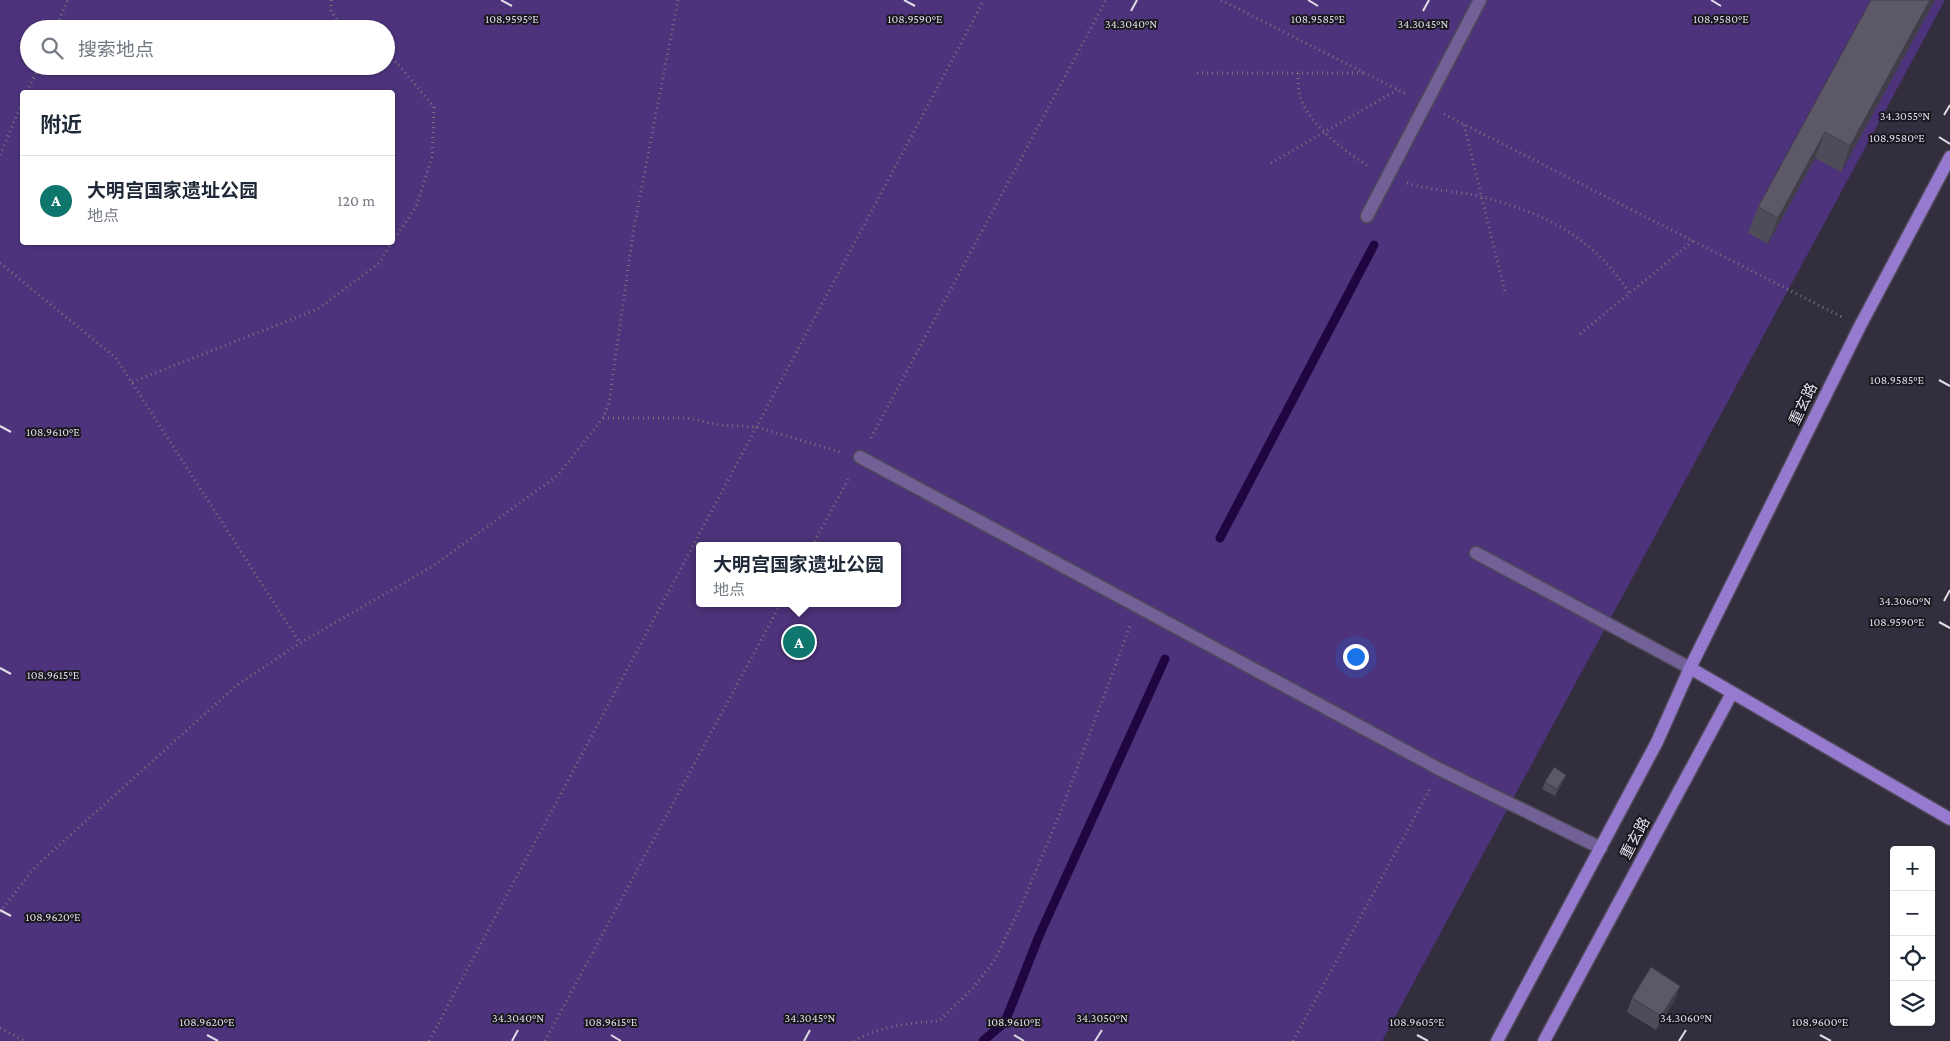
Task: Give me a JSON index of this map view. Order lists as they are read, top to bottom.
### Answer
{
  "streets": {
    "street": ["重玄路"]
  },
  "page": {
    "search": "搜索地点",
    "heading": "附近",
    "list": [
      {
        "mark": "A",
        "name": "大明宫国家遗址公园",
        "note": "地点",
        "value": "120 m"
      }
    ],
    "popup": ["大明宫国家遗址公园", "地点"],
    "pins": "A",
    "map_buttons": ["+", "−"]
  },
  "coordinates": [
    "108.9595°E",
    "108.9590°E",
    "108.9585°E",
    "108.9580°E",
    "34.3040°N",
    "34.3045°N",
    "34.3055°N",
    "108.9610°E",
    "34.3060°N",
    "108.9615°E",
    "108.9620°E",
    "34.3050°N",
    "108.9605°E",
    "108.9600°E"
  ]
}
